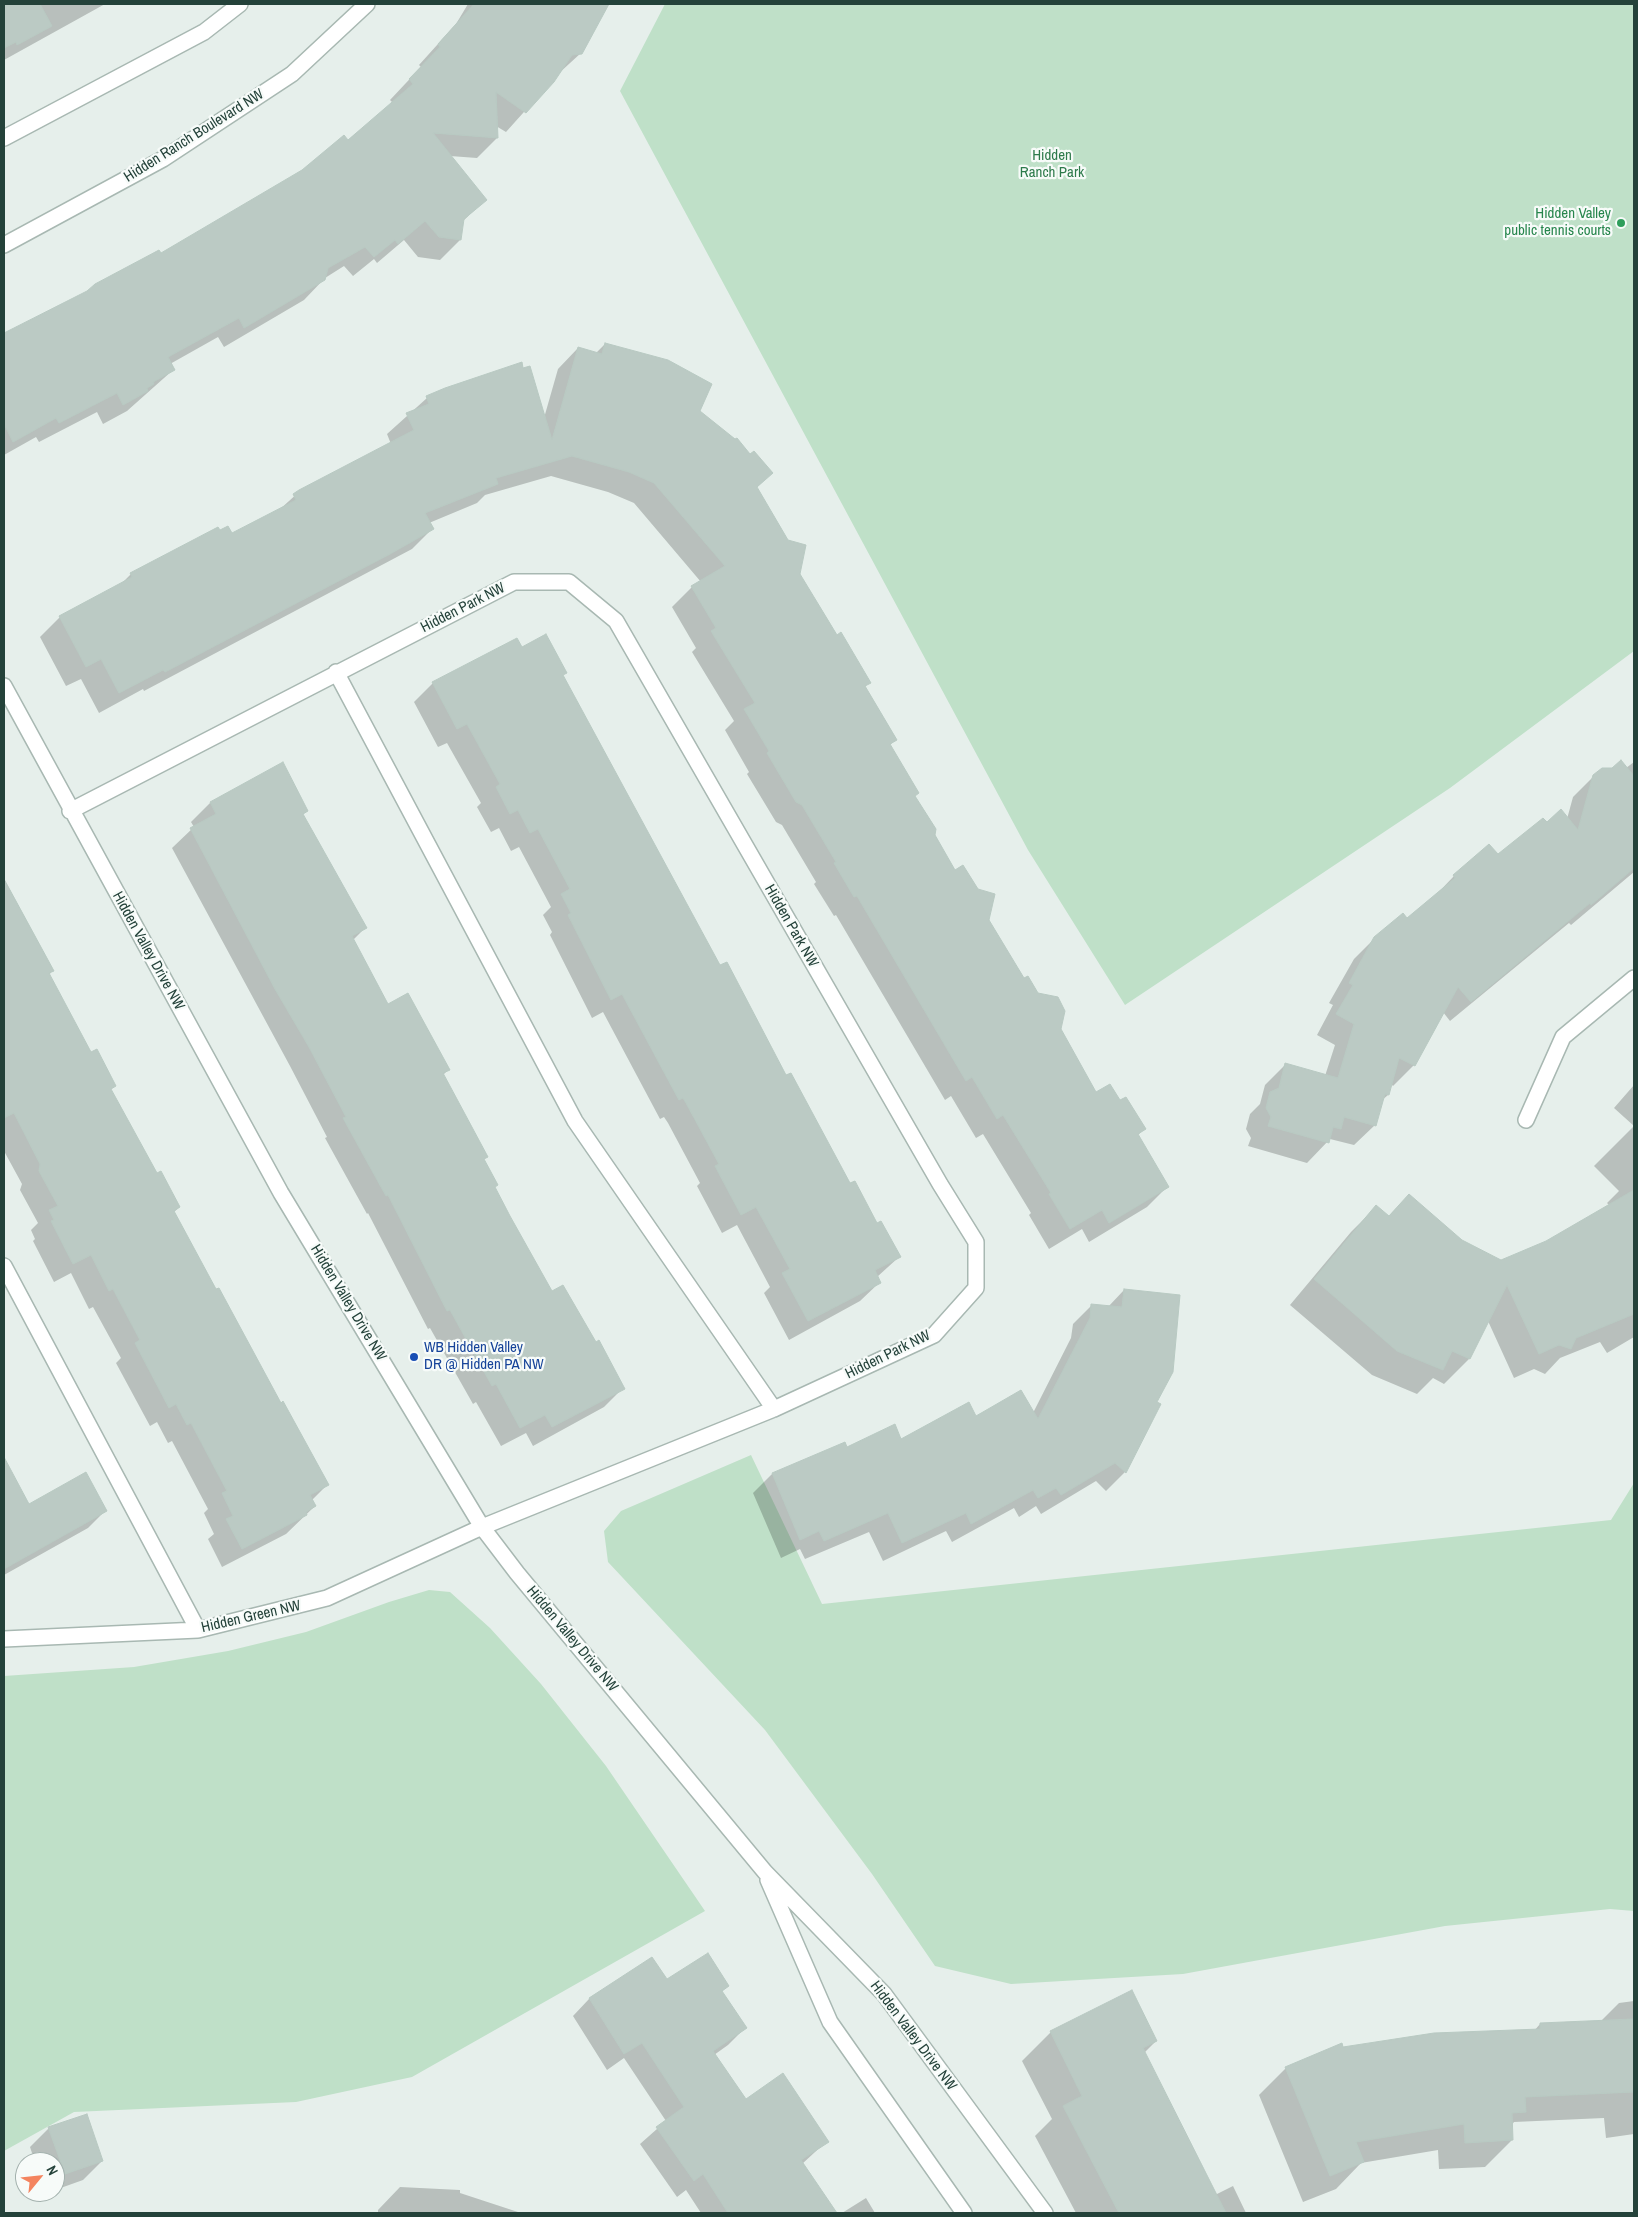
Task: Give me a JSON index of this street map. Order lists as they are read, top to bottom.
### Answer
{
  "streets": {
    "street": [
      "Hidden Ranch Boulevard NW",
      "Hidden Park NW",
      "Hidden Valley Drive NW",
      "Hidden Green NW"
    ]
  },
  "crossings": [
    ["Hidden Park NW", "Hidden Valley Drive NW"],
    ["Hidden Park NW", "Hidden Green NW"],
    ["Hidden Valley Drive NW", "Hidden Green NW"]
  ],
  "parks": ["Hidden Ranch Park"],
  "places": ["Hidden Valley public tennis courts", "WB Hidden Valley DR @ Hidden PA NW"],
  "north": "top right"
}
